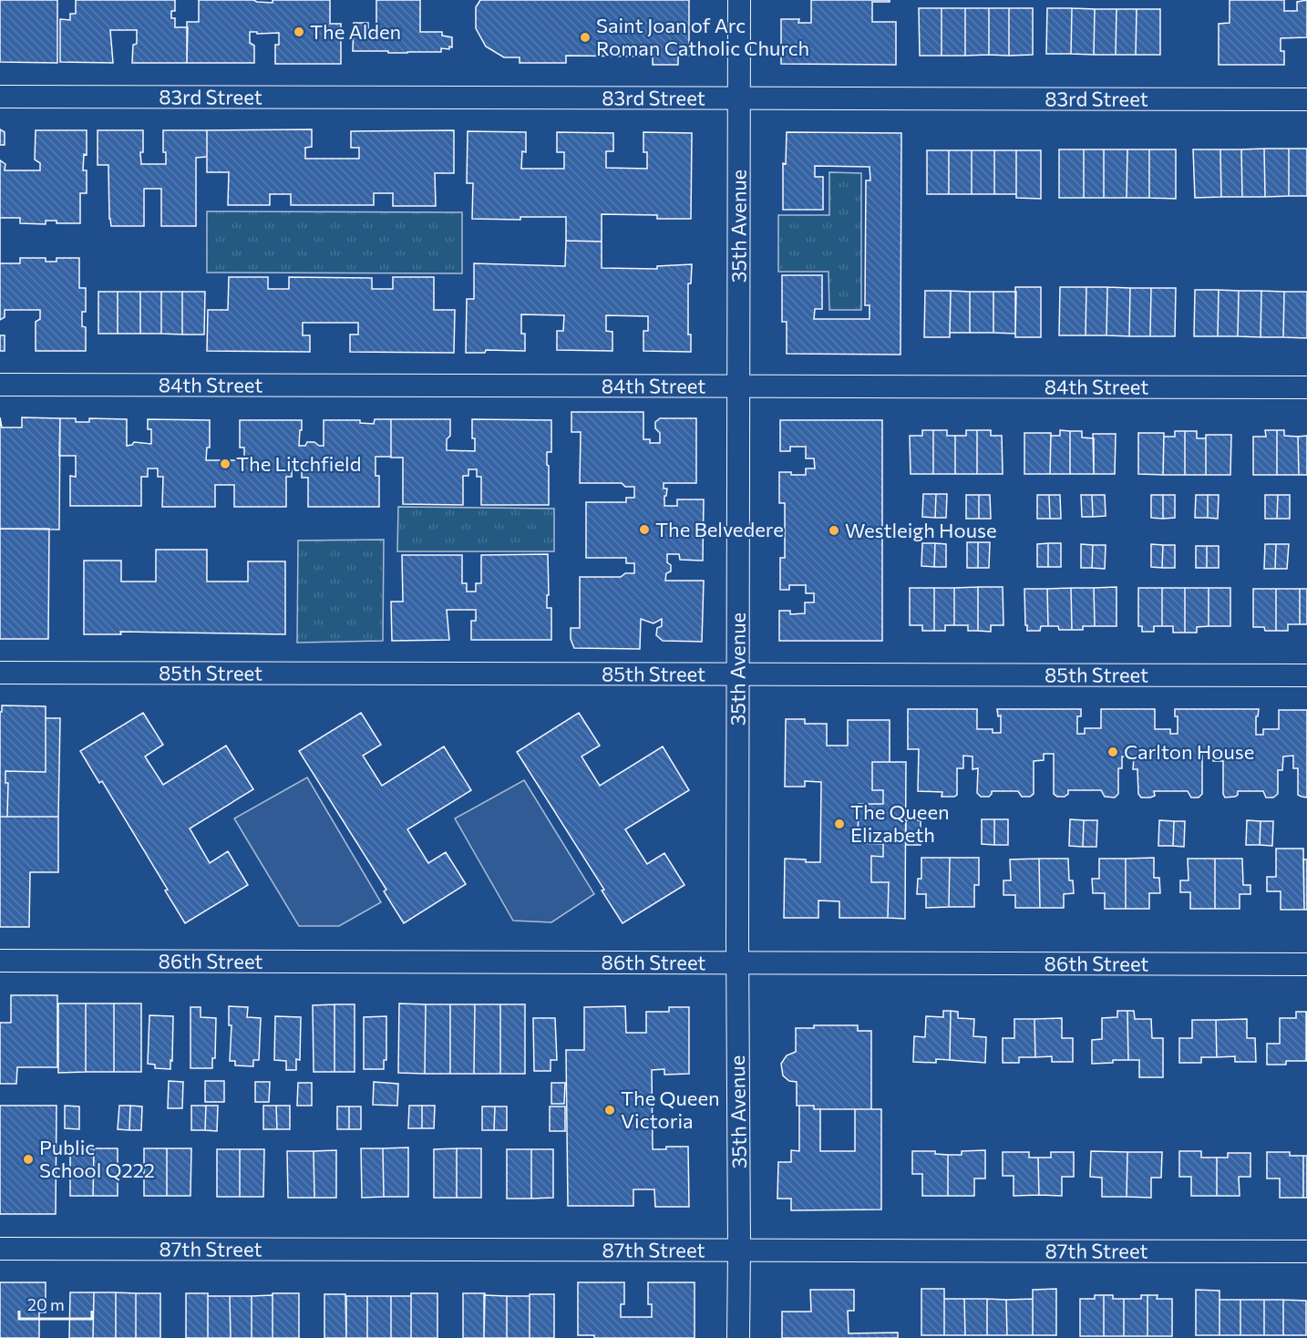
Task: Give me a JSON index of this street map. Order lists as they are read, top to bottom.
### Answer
{
  "streets": {
    "street": [
      "83rd Street",
      "35th Avenue",
      "84th Street",
      "85th Street",
      "86th Street",
      "87th Street"
    ]
  },
  "crossings": [
    ["83rd Street", "35th Avenue"],
    ["35th Avenue", "84th Street"],
    ["35th Avenue", "85th Street"],
    ["35th Avenue", "86th Street"],
    ["35th Avenue", "87th Street"]
  ],
  "places": [
    "The Alden",
    "Saint Joan of Arc Roman Catholic Church",
    "The Litchfield",
    "The Belvedere",
    "Westleigh House",
    "Carlton House",
    "The Queen Elizabeth",
    "The Queen Victoria",
    "Public School Q222"
  ],
  "scale_bar": "20 m"
}
